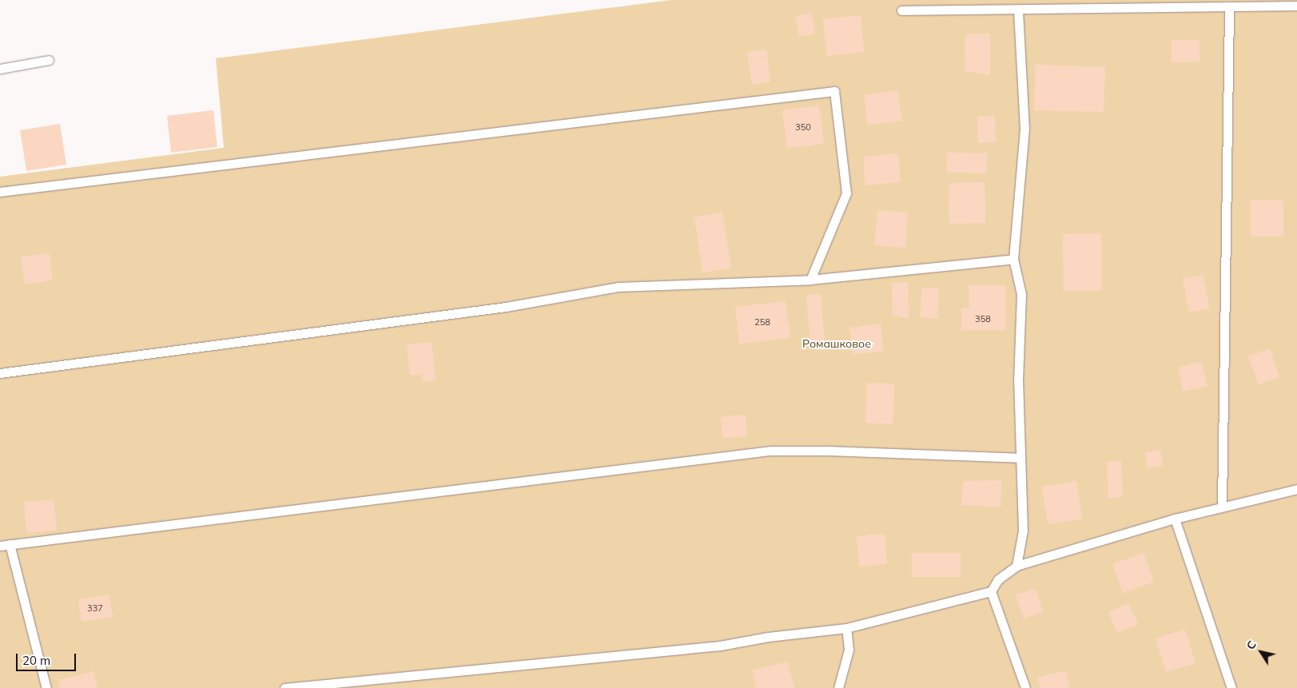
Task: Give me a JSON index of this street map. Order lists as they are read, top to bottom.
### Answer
{
  "parks": ["Ромашковое"],
  "house_numbers": [
    "350",
    "358",
    "258",
    "337"
  ],
  "scale_bar": "20 m",
  "north": "top left"
}
